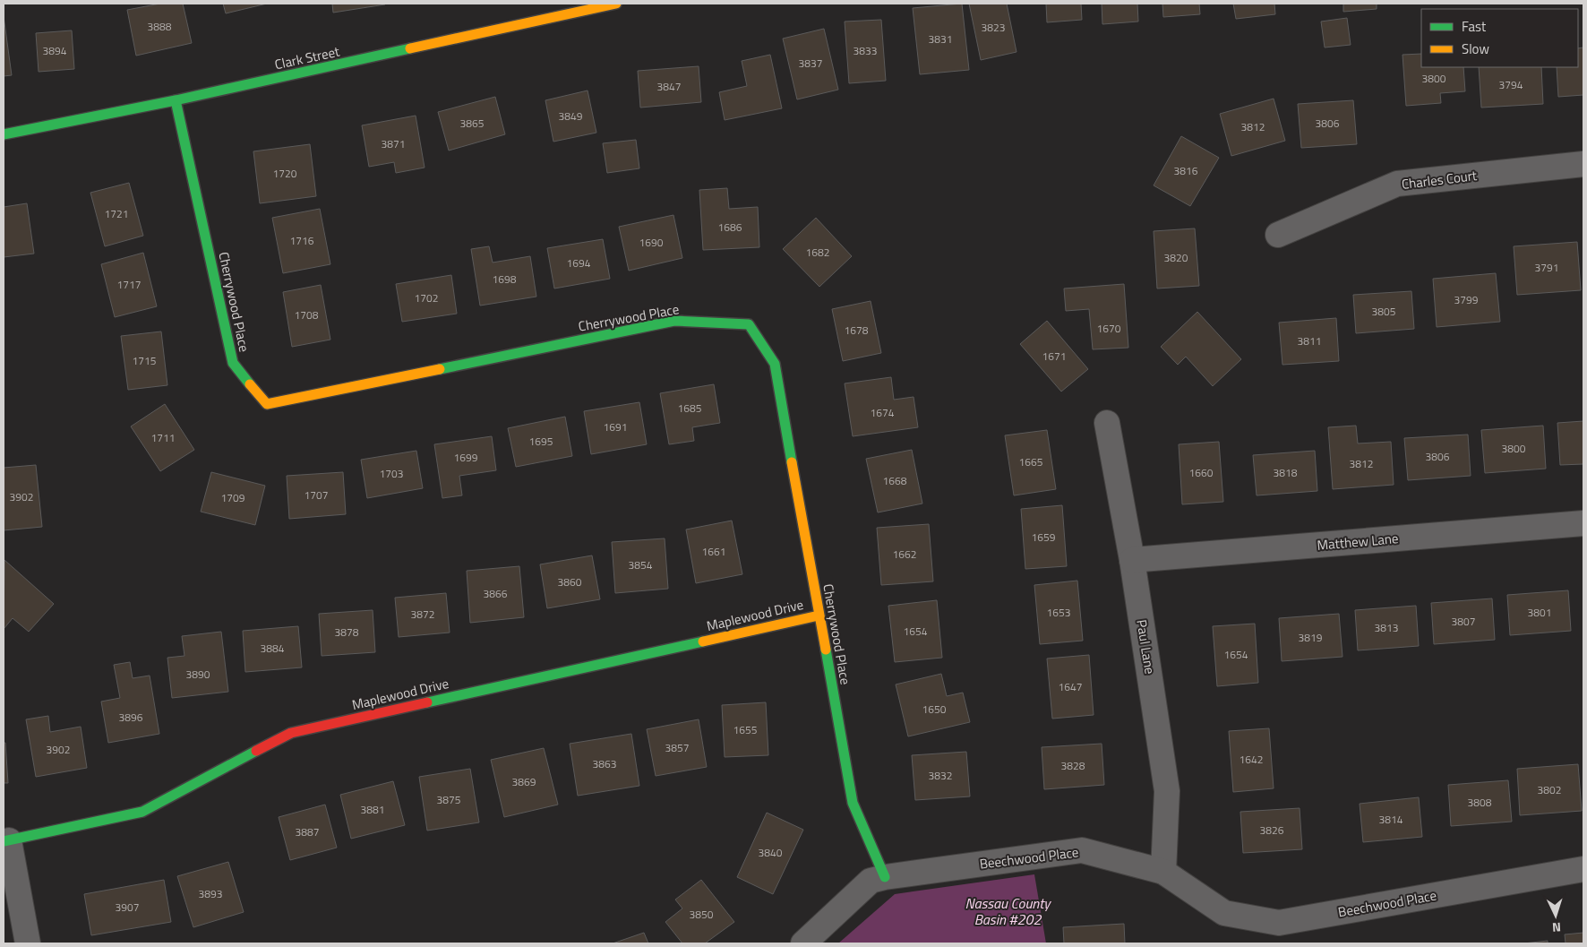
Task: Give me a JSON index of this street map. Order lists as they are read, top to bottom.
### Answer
{
  "streets": {
    "street": [
      "Clark Street",
      "Charles Court",
      "Cherrywood Place",
      "Matthew Lane",
      "Maplewood Drive",
      "Paul Lane",
      "Beechwood Place"
    ]
  },
  "crossings": [
    ["Clark Street", "Cherrywood Place"],
    ["Cherrywood Place", "Maplewood Drive"],
    ["Cherrywood Place", "Beechwood Place"],
    ["Matthew Lane", "Paul Lane"],
    ["Paul Lane", "Beechwood Place"]
  ],
  "water": ["Nassau County Basin #202"],
  "house_numbers": [
    "3888",
    "3823",
    "3831",
    "3894",
    "3833",
    "3837",
    "3800",
    "3794",
    "3847",
    "3849",
    "3865",
    "3806",
    "3812",
    "3871",
    "3816",
    "1720",
    "1721",
    "1686",
    "1716",
    "1690",
    "1682",
    "3820",
    "1694",
    "3791",
    "1698",
    "1717",
    "1702",
    "3799",
    "3805",
    "1708",
    "1670",
    "1678",
    "3811",
    "1671",
    "1715",
    "1685",
    "1674",
    "1691",
    "1711",
    "1695",
    "3800",
    "3806",
    "1699",
    "1665",
    "3812",
    "1660",
    "3818",
    "1703",
    "1668",
    "1707",
    "3902",
    "1709",
    "1659",
    "1661",
    "1662",
    "3854",
    "3860",
    "3866",
    "1653",
    "3801",
    "3872",
    "3807",
    "3813",
    "1654",
    "3878",
    "3819",
    "3884",
    "1654",
    "3890",
    "1647",
    "1650",
    "3896",
    "1655",
    "3857",
    "3902",
    "1642",
    "3863",
    "3828",
    "3832",
    "3869",
    "3802",
    "3875",
    "3808",
    "3881",
    "3814",
    "3826",
    "3887",
    "3840",
    "3893",
    "3907",
    "3850"
  ],
  "legend": ["Fast", "Slow"],
  "north": "bottom"
}
